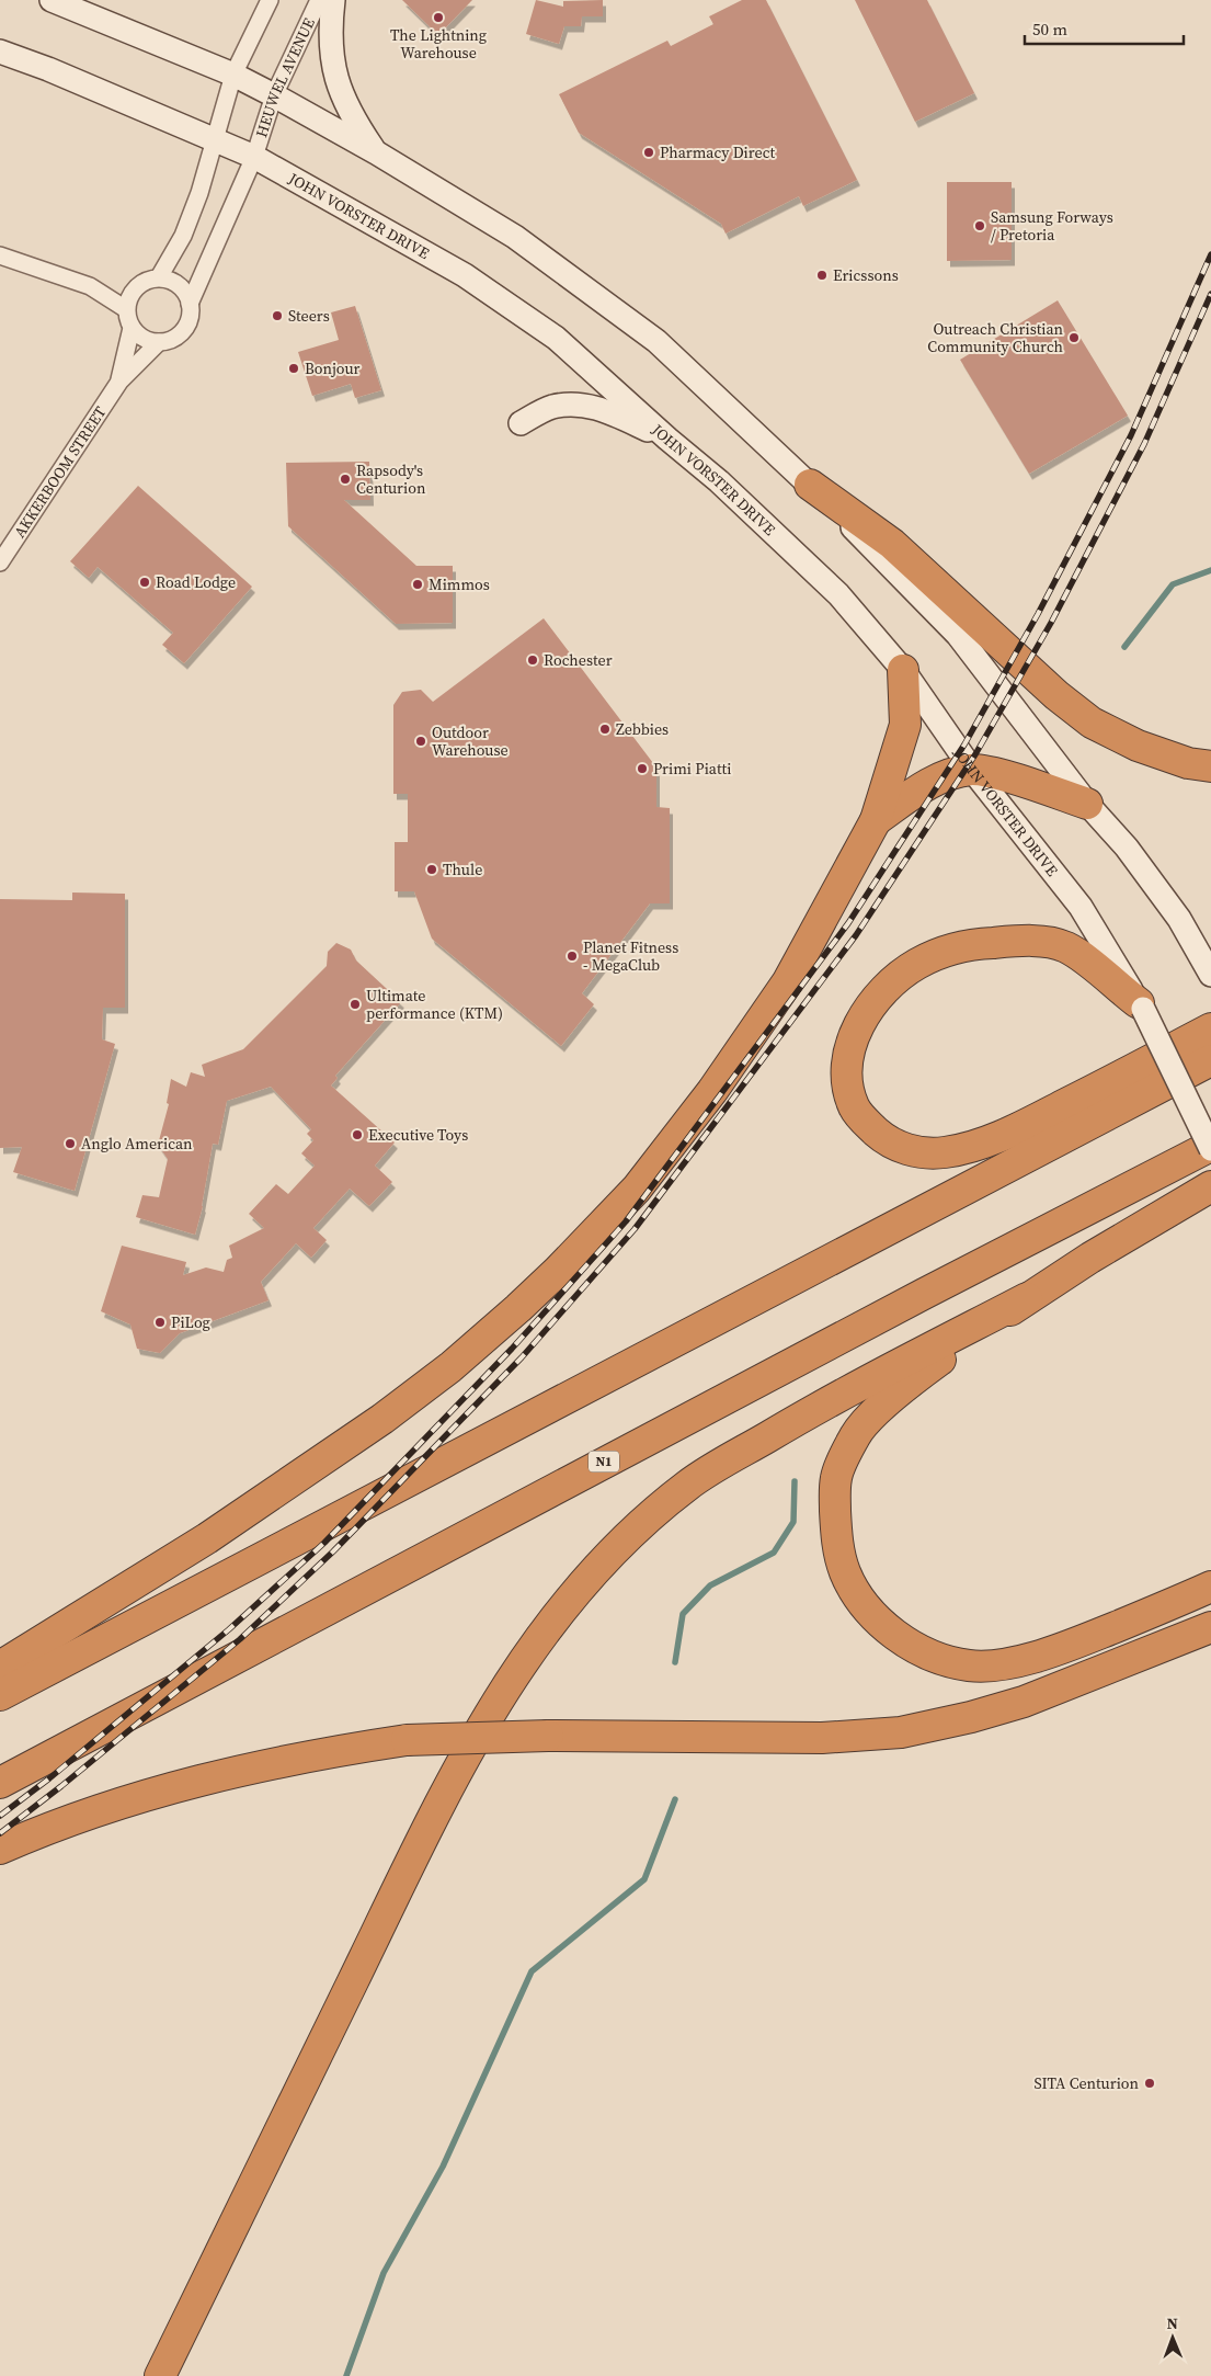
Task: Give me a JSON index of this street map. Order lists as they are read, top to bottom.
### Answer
{
  "streets": {
    "highway": ["N1"],
    "main road": ["JOHN VORSTER DRIVE"],
    "street": ["HEUWEL AVENUE", "AKKERBOOM STREET"]
  },
  "crossings": [
    ["HEUWEL AVENUE", "JOHN VORSTER DRIVE"],
    ["JOHN VORSTER DRIVE", "N1"]
  ],
  "places": [
    "The Lightning Warehouse",
    "Pharmacy Direct",
    "Samsung Forways / Pretoria",
    "Ericssons",
    "Steers",
    "Outreach Christian Community Church",
    "Bonjour",
    "Rapsody's Centurion",
    "Road Lodge",
    "Mimmos",
    "Rochester",
    "Zebbies",
    "Outdoor Warehouse",
    "Primi Piatti",
    "Thule",
    "Planet Fitness - MegaClub",
    "Ultimate performance (KTM)",
    "Executive Toys",
    "Anglo American",
    "PiLog",
    "SITA Centurion"
  ],
  "scale_bar": "50 m",
  "north": "top"
}
